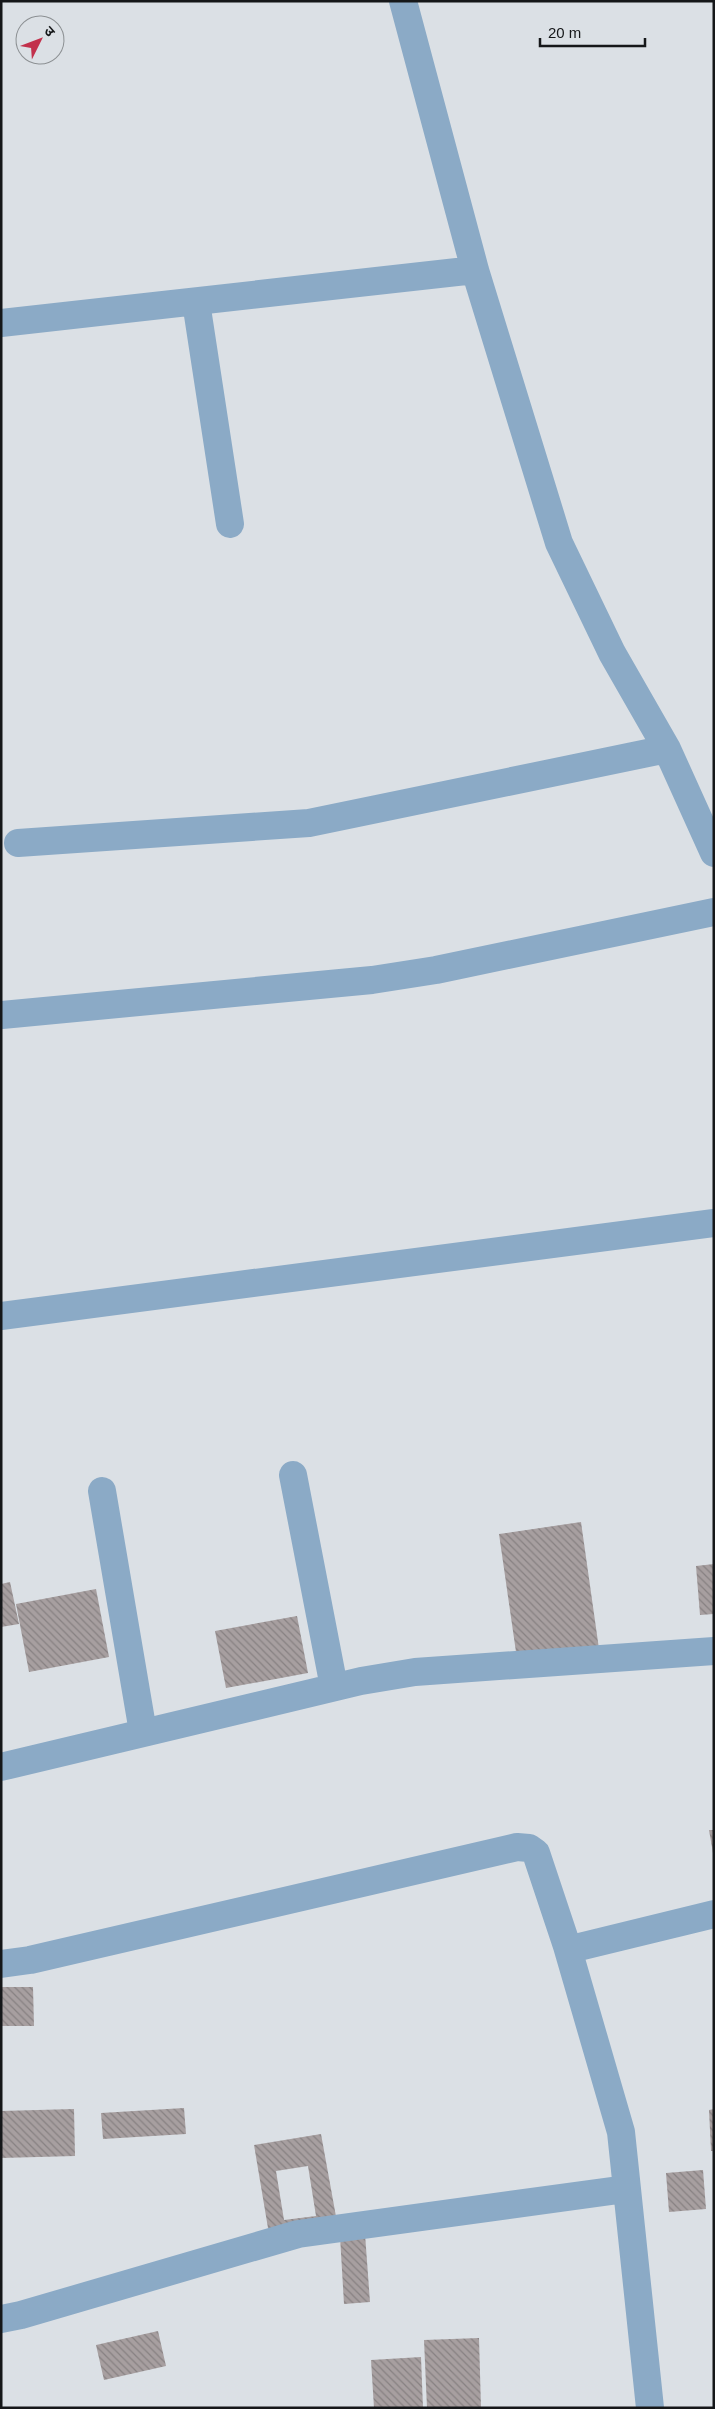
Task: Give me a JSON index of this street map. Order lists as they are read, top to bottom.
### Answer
{
  "scale_bar": "20 m",
  "north": "top right"
}
